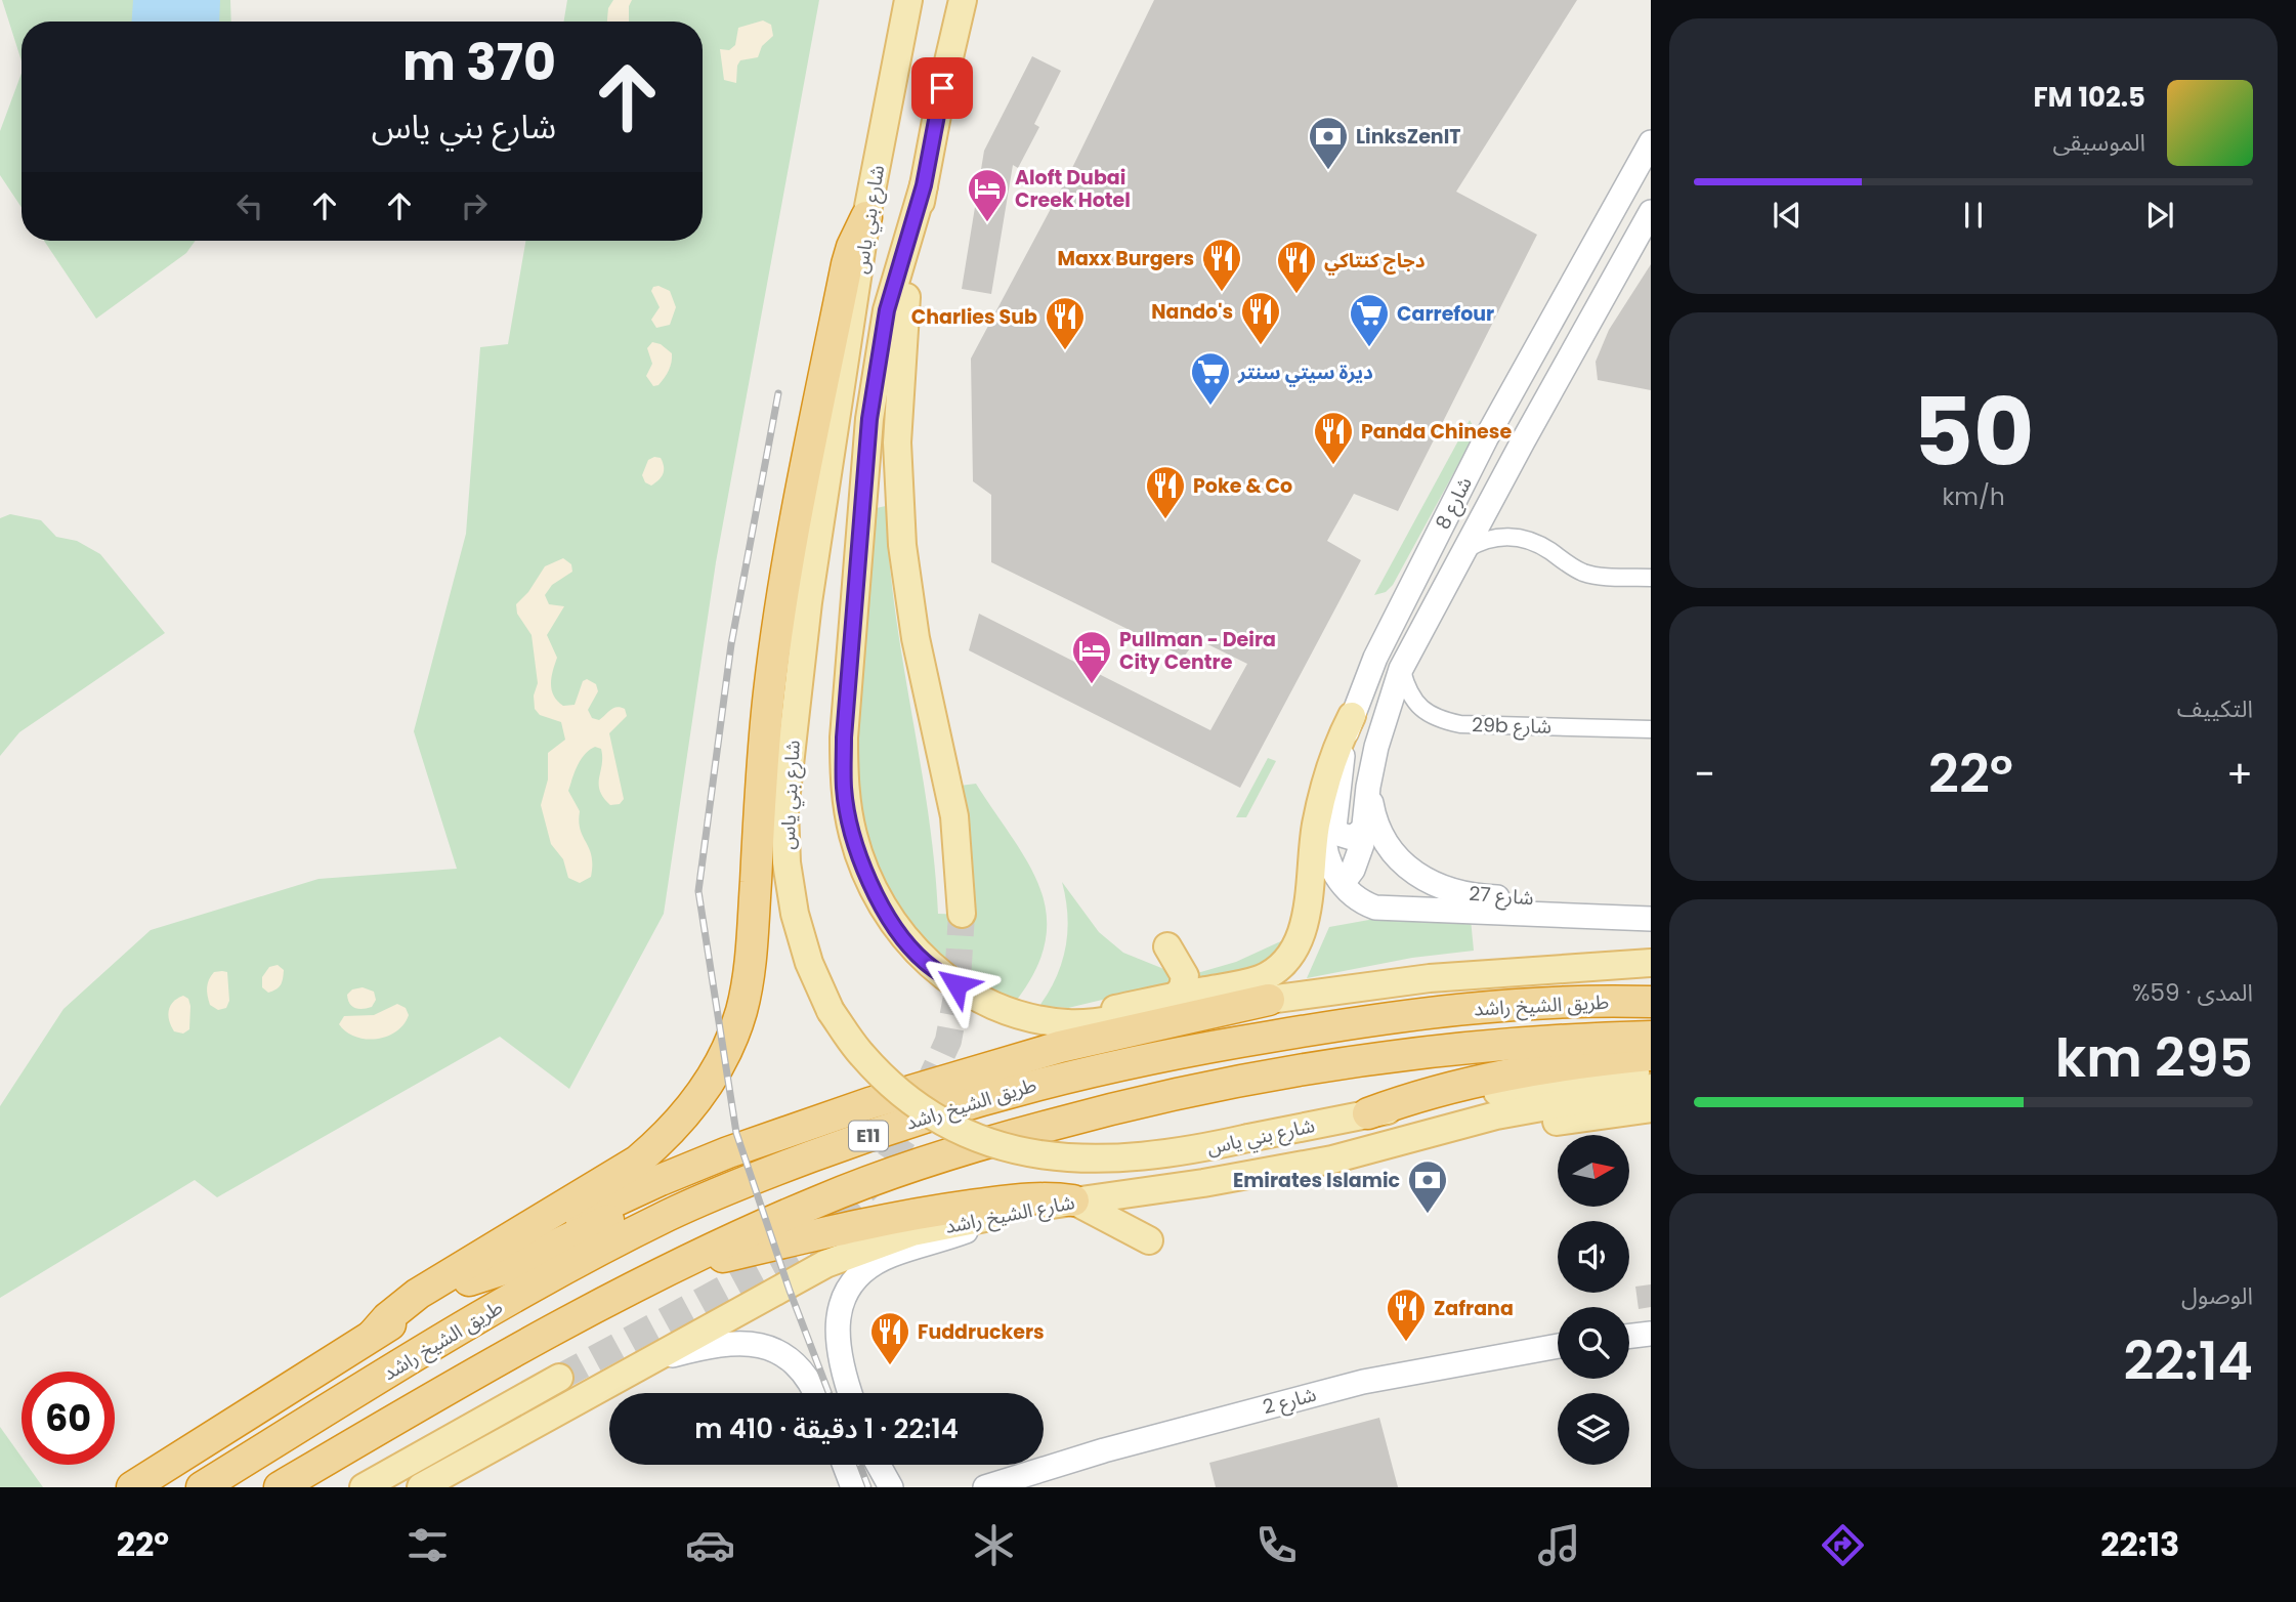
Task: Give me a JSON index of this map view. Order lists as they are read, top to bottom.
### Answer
{
  "streets": {
    "highway": ["طريق الشيخ راشد", "E11"],
    "main road": ["شارع بني ياس", "شارع الشيخ راشد"],
    "street": [
      "شارع 8",
      "29b شارع",
      "شارع 27",
      "شارع 2"
    ]
  },
  "crossings": [
    ["شارع 8", "29b شارع"],
    ["شارع 8", "شارع 27"]
  ],
  "places": {
    "bank": ["LinksZenIT", "Emirates Islamic"],
    "hotel": ["Aloft Dubai Creek Hotel", "Pullman - Deira City Centre"],
    "restaurant": [
      "Maxx Burgers",
      "دجاج كنتاكي",
      "Nando's",
      "Charlies Sub",
      "Panda Chinese",
      "Poke & Co",
      "Zafrana",
      "Fuddruckers"
    ],
    "supermarket": ["Carrefour", "ديرة سيتي سنتر"]
  },
  "north": "right",
  "page": {
    "turn": ["370 m", "شارع بني ياس"],
    "song": ["102.5 FM", "الموسيقى"],
    "tile": [
      ["50", "km/h"],
      "التكييف",
      ["المدى · 59%", "295 km"],
      ["الوصول", "22:14"]
    ],
    "heat": ["−", "22°", "+"],
    "limit": "60",
    "trip": "22:14 · 1 دقيقة · 410 m",
    "tabs": ["22:13", "22°"]
  }
}
